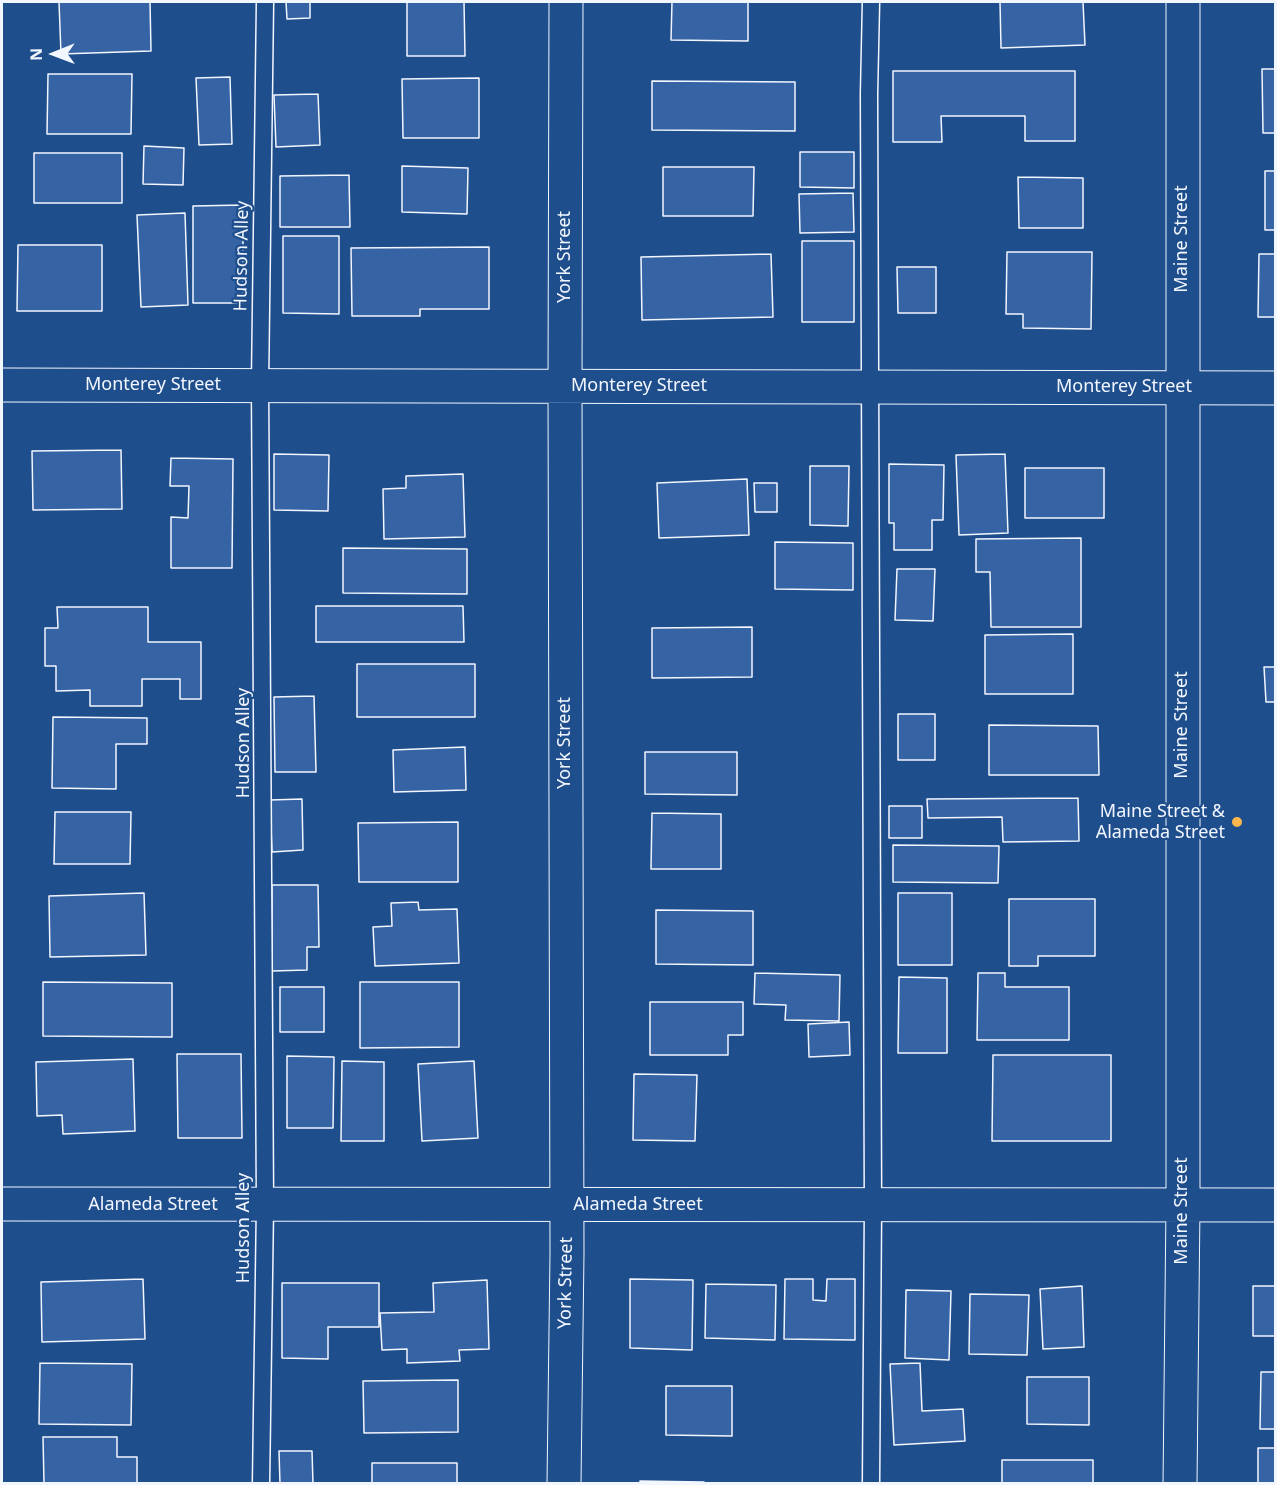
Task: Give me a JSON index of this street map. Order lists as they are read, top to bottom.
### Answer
{
  "streets": {
    "street": [
      "Maine Street",
      "York Street",
      "Monterey Street",
      "Alameda Street"
    ],
    "lane": ["Hudson Alley"]
  },
  "crossings": [
    ["Maine Street", "Monterey Street"],
    ["Maine Street", "Alameda Street"],
    ["Hudson Alley", "Monterey Street"],
    ["Hudson Alley", "Alameda Street"],
    ["York Street", "Monterey Street"],
    ["York Street", "Alameda Street"]
  ],
  "places": ["Maine Street & Alameda Street"],
  "north": "left"
}
